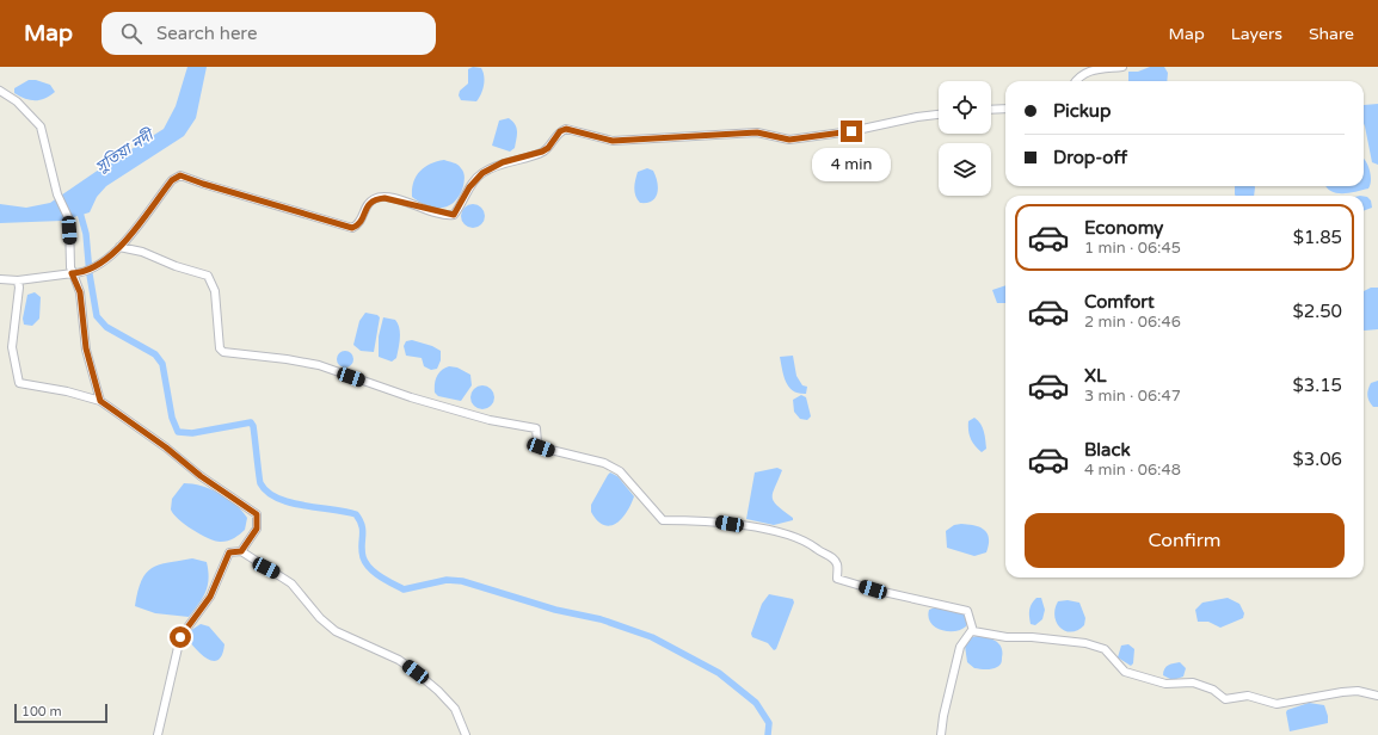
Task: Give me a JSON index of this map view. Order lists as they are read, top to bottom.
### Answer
{
  "water": ["সুতিয়া নদী"],
  "scale_bar": "100 m",
  "page": {
    "header": "Map",
    "search": "Search here",
    "nav": ["Map", "Layers", "Share"],
    "banner": ["Pickup", "Drop-off"],
    "bubble": "4 min",
    "list": [
      {
        "name": "Economy",
        "note": "1 min · 06:45",
        "value": "$1.85"
      },
      {
        "name": "Comfort",
        "note": "2 min · 06:46",
        "value": "$2.50"
      },
      {
        "name": "XL",
        "note": "3 min · 06:47",
        "value": "$3.15"
      },
      {
        "name": "Black",
        "note": "4 min · 06:48",
        "value": "$3.06"
      }
    ],
    "buttons": "Confirm",
    "scale": "100 m"
  }
}
